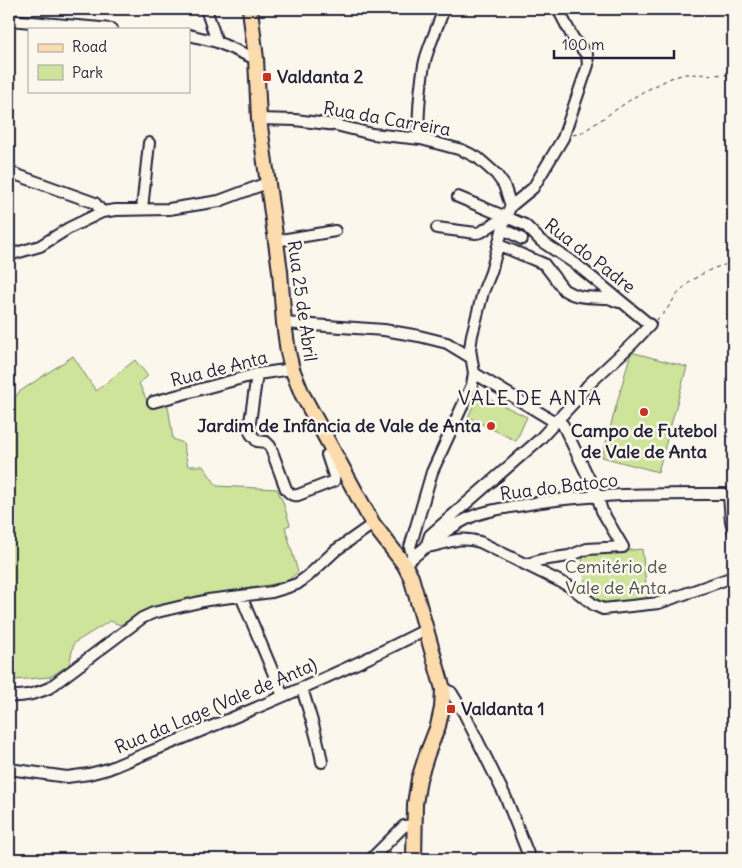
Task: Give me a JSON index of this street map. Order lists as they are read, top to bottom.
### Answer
{
  "streets": {
    "main road": ["Rua 25 de Abril"],
    "street": [
      "Rua da Carreira",
      "Rua do Padre",
      "Rua de Anta",
      "Rua do Batoco",
      "Rua da Lage (Vale de Anta)"
    ]
  },
  "crossings": [
    ["Rua da Carreira", "Rua 25 de Abril"],
    ["Rua 25 de Abril", "Rua de Anta"],
    ["Rua 25 de Abril", "Rua do Batoco"],
    ["Rua 25 de Abril", "Rua da Lage (Vale de Anta)"]
  ],
  "districts": ["VALE DE ANTA"],
  "parks": ["Cemitério de Vale de Anta"],
  "places": {
    "transit": ["Valdanta 2", "Valdanta 1"],
    "other": ["Campo de Futebol de Vale de Anta", "Jardim de Infância de Vale de Anta"]
  },
  "legend": ["Road", "Park"],
  "scale_bar": "100 m"
}
